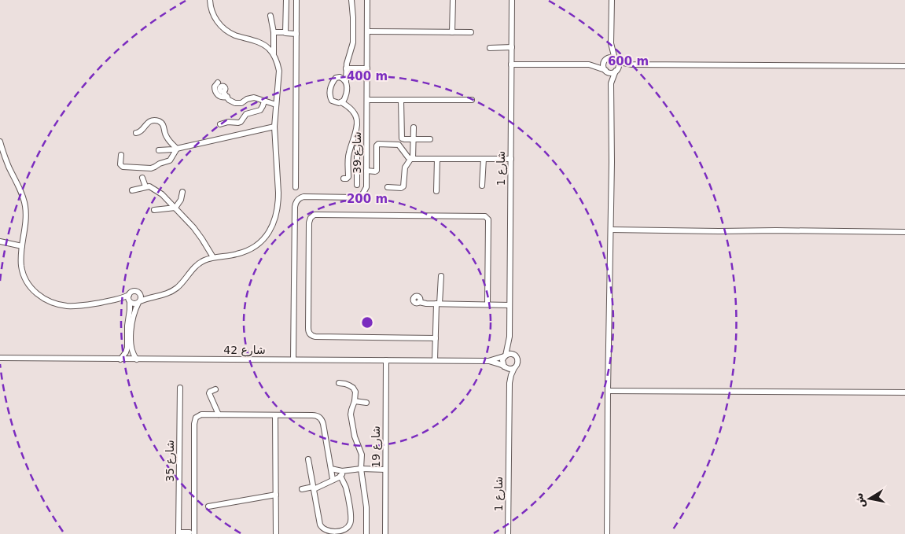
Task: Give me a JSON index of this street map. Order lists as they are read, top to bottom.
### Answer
{
  "streets": {
    "street": [
      "شارع 39",
      "شارع 1",
      "شارع 42",
      "شارع 19",
      "شارع 35"
    ]
  },
  "crossings": [
    ["شارع 39", "شارع 42"],
    ["شارع 1", "شارع 42"],
    ["شارع 42", "شارع 19"]
  ],
  "north": "left",
  "rings": ["600 m", "400 m", "200 m"]
}
